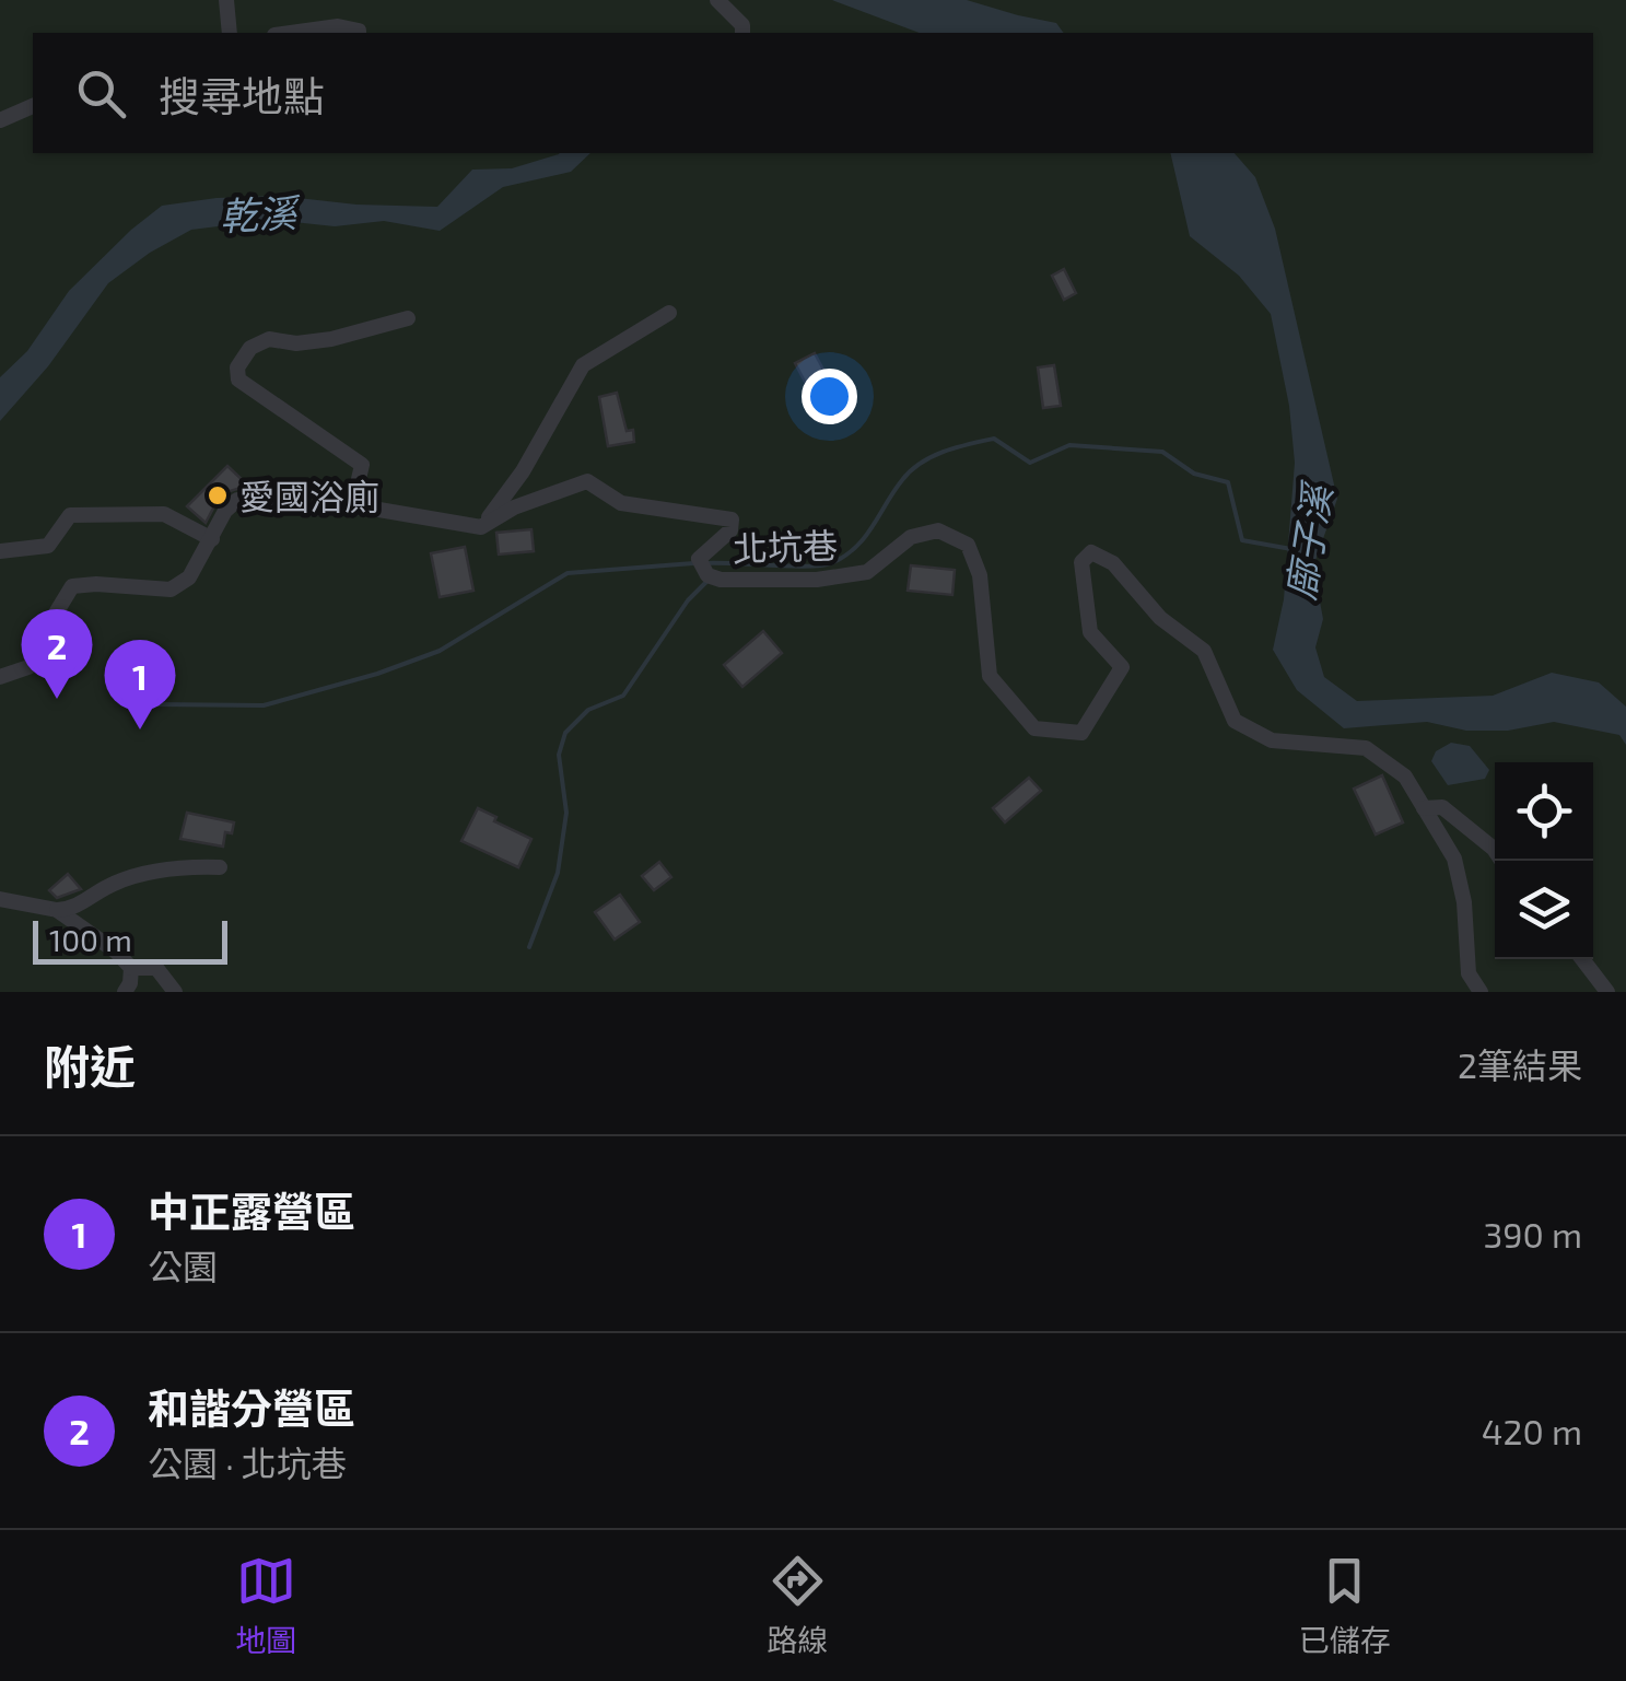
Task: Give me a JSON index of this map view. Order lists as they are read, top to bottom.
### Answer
{
  "streets": {
    "street": ["北坑巷"]
  },
  "water": ["乾溪", "廍子溪"],
  "places": ["愛國浴廁"],
  "scale_bar": "100 m",
  "page": {
    "search": "搜尋地點",
    "pins": ["2", "1"],
    "scale": "100 m",
    "heading": ["附近", "2筆結果"],
    "list": [
      {
        "mark": "1",
        "name": "中正露營區",
        "note": "公園",
        "value": "390 m"
      },
      {
        "mark": "2",
        "name": "和諧分營區",
        "note": "公園 · 北坑巷",
        "value": "420 m"
      }
    ],
    "nav": ["地圖", "路線", "已儲存"]
  }
}
